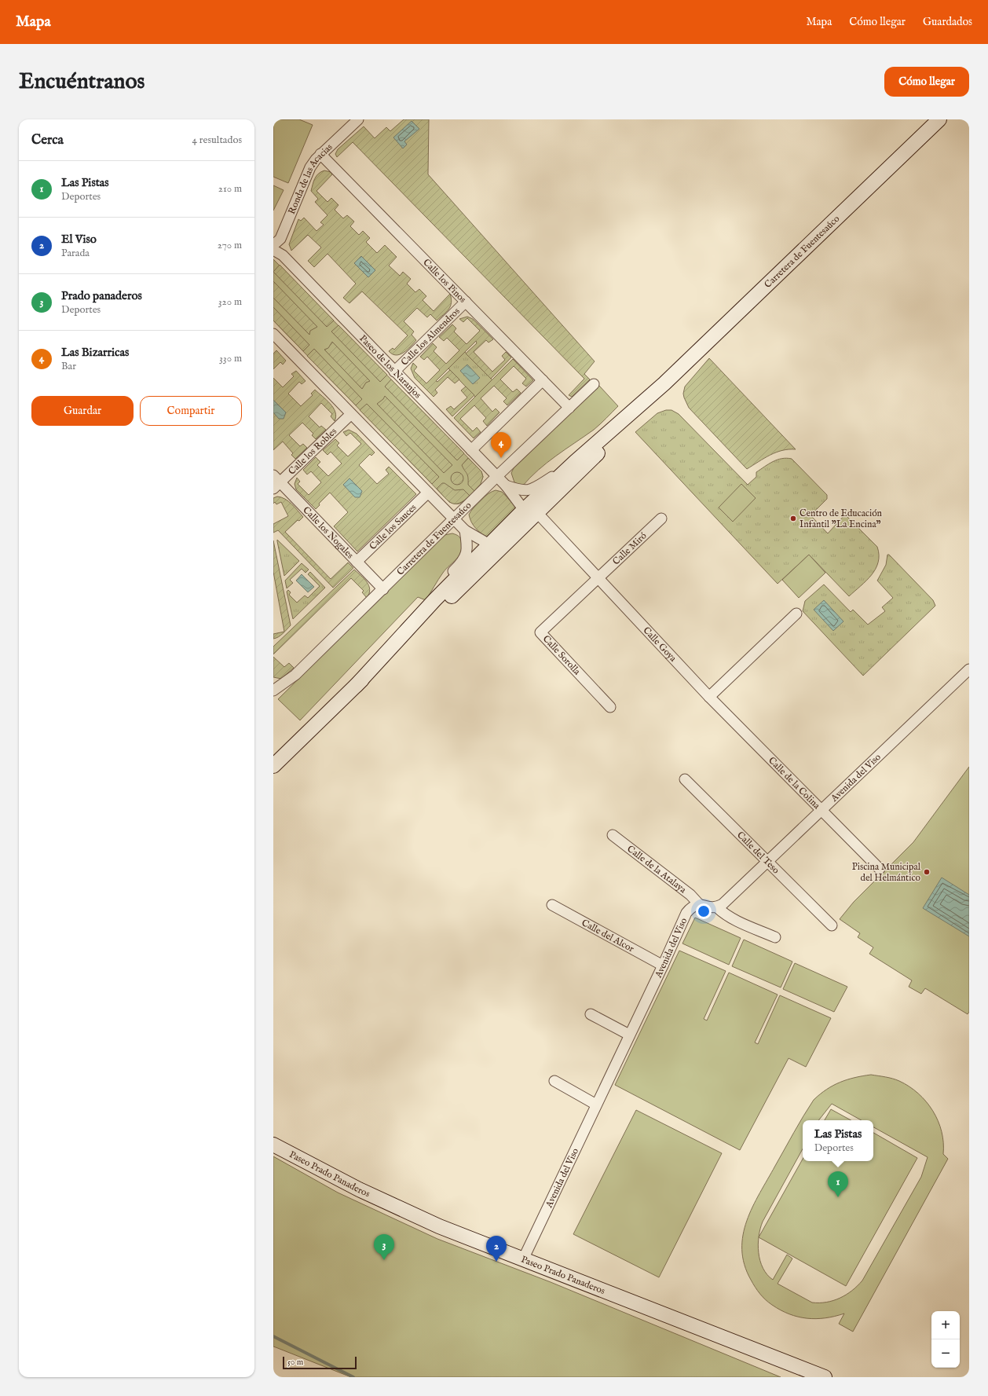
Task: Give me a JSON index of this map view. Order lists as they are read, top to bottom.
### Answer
{
  "streets": {
    "main road": ["Carretera de Fuentesaúco", "Paseo Prado Panaderos"],
    "street": [
      "Ronda de las Acacias",
      "Calle los Pinos",
      "Calle los Almendros",
      "Paseo de los Naranjos",
      "Calle los Robles",
      "Calle los Sauces",
      "Calle los Nogales",
      "Calle Miró",
      "Calle Goya",
      "Calle Sorolla",
      "Avenida del Viso",
      "Calle de la Colina",
      "Calle del Teso",
      "Calle de la Atalaya",
      "Calle del Alcor"
    ]
  },
  "crossings": [
    ["Ronda de las Acacias", "Calle los Pinos"],
    ["Carretera de Fuentesaúco", "Calle los Pinos"],
    ["Carretera de Fuentesaúco", "Paseo de los Naranjos"],
    ["Carretera de Fuentesaúco", "Calle los Nogales"],
    ["Carretera de Fuentesaúco", "Calle Goya"],
    ["Calle los Pinos", "Calle los Almendros"],
    ["Calle los Almendros", "Paseo de los Naranjos"],
    ["Paseo de los Naranjos", "Calle Goya"],
    ["Calle los Robles", "Calle los Nogales"],
    ["Calle los Sauces", "Calle los Nogales"],
    ["Calle Miró", "Calle Goya"],
    ["Calle Miró", "Calle Sorolla"],
    ["Calle Goya", "Calle Sorolla"],
    ["Calle Goya", "Calle de la Colina"],
    ["Avenida del Viso", "Calle de la Colina"],
    ["Avenida del Viso", "Calle del Teso"],
    ["Avenida del Viso", "Calle de la Atalaya"],
    ["Avenida del Viso", "Calle del Alcor"],
    ["Avenida del Viso", "Paseo Prado Panaderos"]
  ],
  "places": ["Centro de Educación Infantil \"La Encina\"", "Piscina Municipal del Helmántico"],
  "scale_bar": "50 m",
  "page": {
    "header": "Mapa",
    "nav": ["Mapa", "Cómo llegar", "Guardados"],
    "buttons": [
      "Cómo llegar",
      ["Guardar", "Compartir"]
    ],
    "title": "Encuéntranos",
    "heading": ["Cerca", "4 resultados"],
    "list": [
      {
        "mark": "1",
        "name": "Las Pistas",
        "note": "Deportes",
        "value": "210 m"
      },
      {
        "mark": "2",
        "name": "El Viso",
        "note": "Parada",
        "value": "270 m"
      },
      {
        "mark": "3",
        "name": "Prado panaderos",
        "note": "Deportes",
        "value": "320 m"
      },
      {
        "mark": "4",
        "name": "Las Bizarricas",
        "note": "Bar",
        "value": "330 m"
      }
    ],
    "pins": [
      "4",
      "1",
      "3",
      "2"
    ],
    "popup": ["Las Pistas", "Deportes"],
    "map_buttons": ["+", "−"],
    "scale": "50 m"
  }
}
